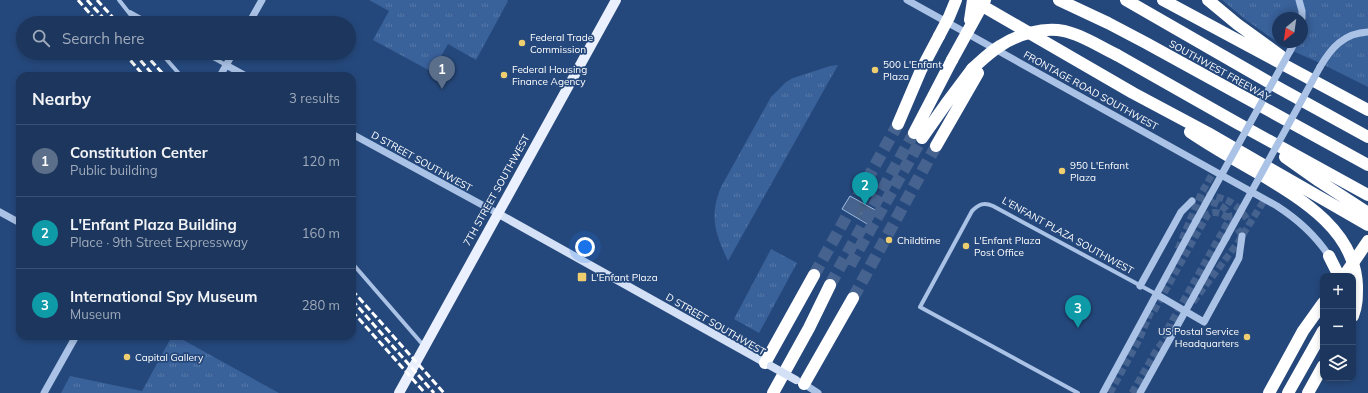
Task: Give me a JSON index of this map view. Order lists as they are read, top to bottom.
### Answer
{
  "streets": {
    "highway": ["SOUTHWEST FREEWAY"],
    "main road": ["D STREET SOUTHWEST", "7TH STREET SOUTHWEST"],
    "street": ["FRONTAGE ROAD SOUTHWEST", "L'ENFANT PLAZA SOUTHWEST"]
  },
  "crossings": [
    ["D STREET SOUTHWEST", "7TH STREET SOUTHWEST"]
  ],
  "places": {
    "other": [
      "Federal Trade Commission",
      "500 L'Enfant Plaza",
      "Federal Housing Finance Agency",
      "950 L'Enfant Plaza",
      "Childtime",
      "L'Enfant Plaza Post Office",
      "US Postal Service Headquarters",
      "Capital Gallery"
    ],
    "transit": ["L'Enfant Plaza"]
  },
  "north": "bottom left",
  "page": {
    "search": "Search here",
    "pins": ["1", "2", "3"],
    "heading": ["Nearby", "3 results"],
    "list": [
      {
        "mark": "1",
        "name": "Constitution Center",
        "note": "Public building",
        "value": "120 m"
      },
      {
        "mark": "2",
        "name": "L'Enfant Plaza Building",
        "note": "Place · 9th Street Expressway",
        "value": "160 m"
      },
      {
        "mark": "3",
        "name": "International Spy Museum",
        "note": "Museum",
        "value": "280 m"
      }
    ],
    "map_buttons": ["+", "−"]
  }
}
